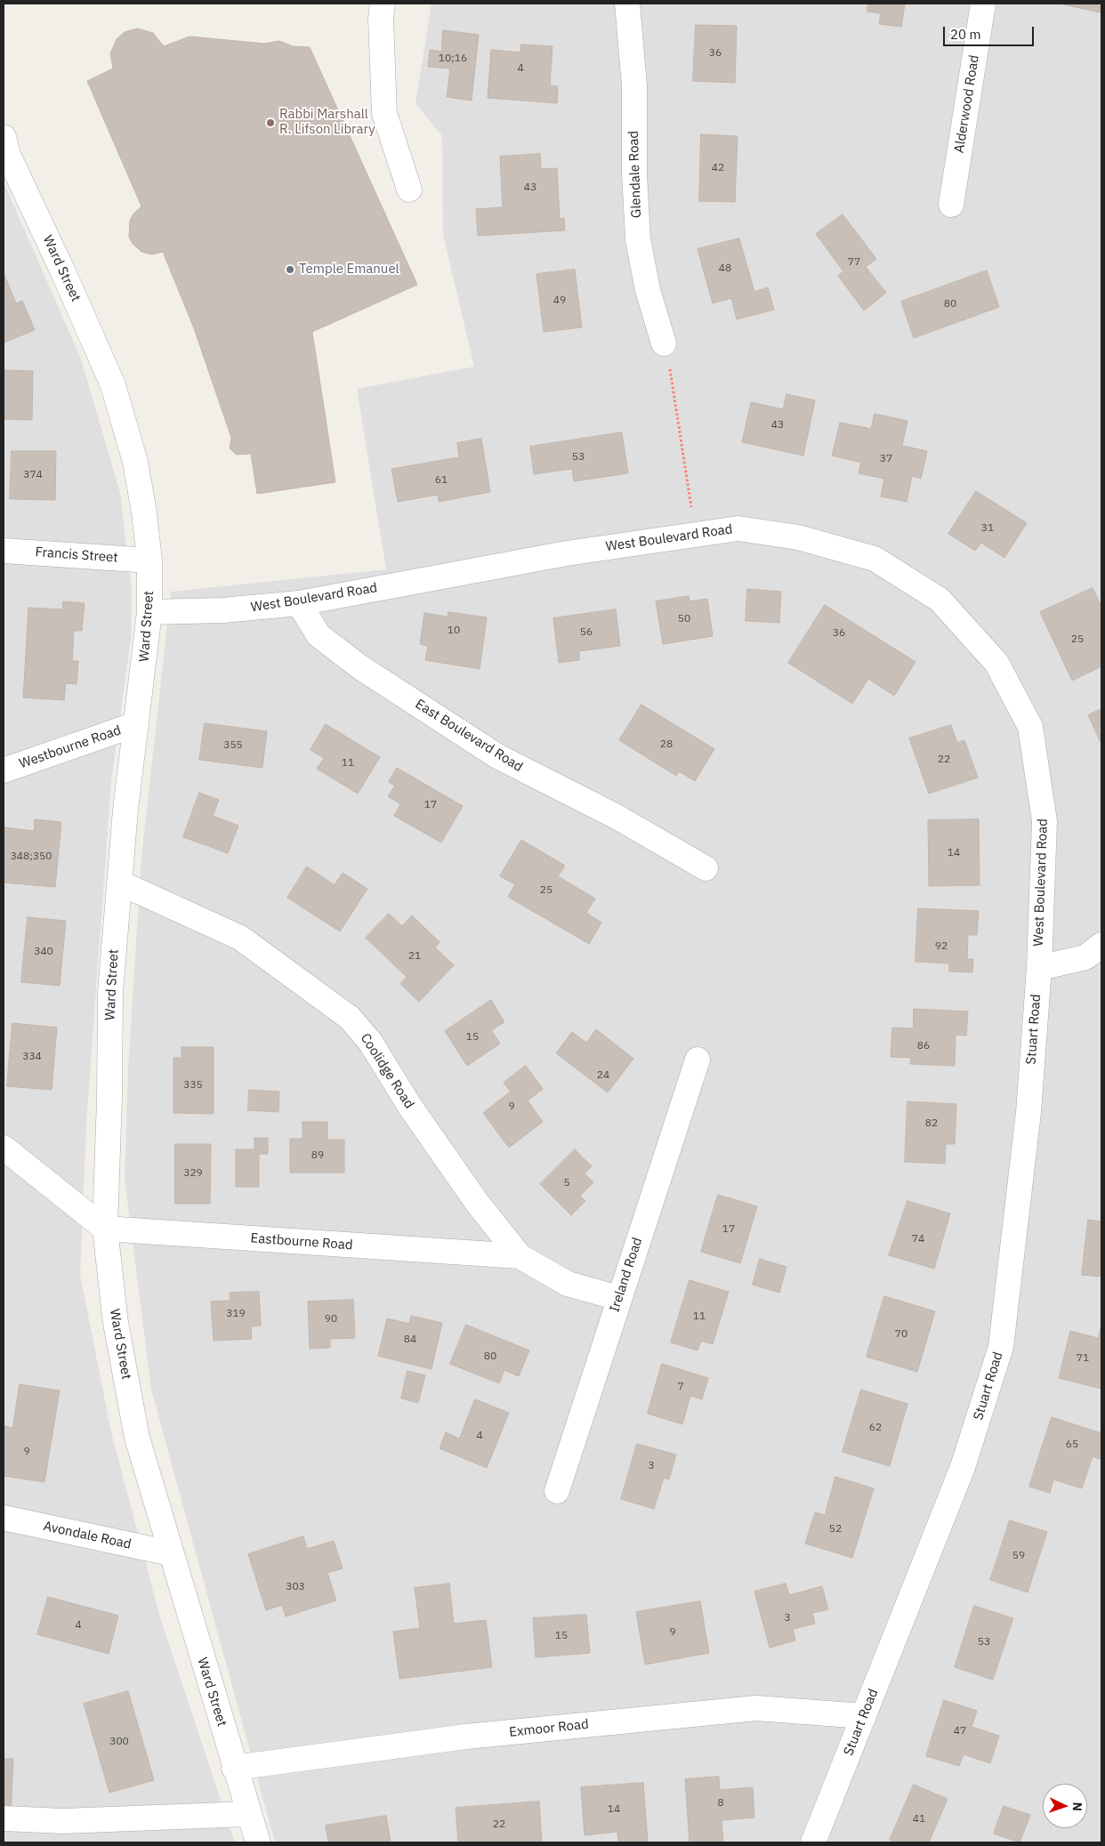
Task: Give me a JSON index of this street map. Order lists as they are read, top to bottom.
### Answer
{
  "streets": {
    "street": [
      "Alderwood Road",
      "Glendale Road",
      "Ward Street",
      "West Boulevard Road",
      "Francis Street",
      "East Boulevard Road",
      "Westbourne Road",
      "Stuart Road",
      "Coolidge Road",
      "Eastbourne Road",
      "Ireland Road",
      "Avondale Road",
      "Exmoor Road"
    ]
  },
  "crossings": [
    ["Ward Street", "West Boulevard Road"],
    ["Ward Street", "Francis Street"],
    ["Ward Street", "Westbourne Road"],
    ["Ward Street", "Coolidge Road"],
    ["Ward Street", "Eastbourne Road"],
    ["Ward Street", "Avondale Road"],
    ["Ward Street", "Exmoor Road"],
    ["West Boulevard Road", "East Boulevard Road"],
    ["West Boulevard Road", "Stuart Road"],
    ["Stuart Road", "Exmoor Road"],
    ["Coolidge Road", "Eastbourne Road"],
    ["Eastbourne Road", "Ireland Road"]
  ],
  "places": ["Rabbi Marshall R. Lifson Library", "Temple Emanuel"],
  "house_numbers": [
    "36",
    "10;16",
    "4",
    "42",
    "43",
    "77",
    "48",
    "49",
    "80",
    "43",
    "53",
    "37",
    "374",
    "61",
    "31",
    "50",
    "10",
    "56",
    "36",
    "25",
    "28",
    "355",
    "22",
    "11",
    "17",
    "14",
    "348;350",
    "25",
    "92",
    "340",
    "21",
    "15",
    "86",
    "334",
    "24",
    "335",
    "9",
    "82",
    "89",
    "329",
    "5",
    "17",
    "74",
    "319",
    "11",
    "90",
    "70",
    "84",
    "80",
    "71",
    "7",
    "62",
    "4",
    "65",
    "9",
    "3",
    "52",
    "59",
    "303",
    "3",
    "4",
    "9",
    "15",
    "53",
    "47",
    "300",
    "8",
    "14",
    "41",
    "22"
  ],
  "scale_bar": "20 m",
  "north": "right"
}
